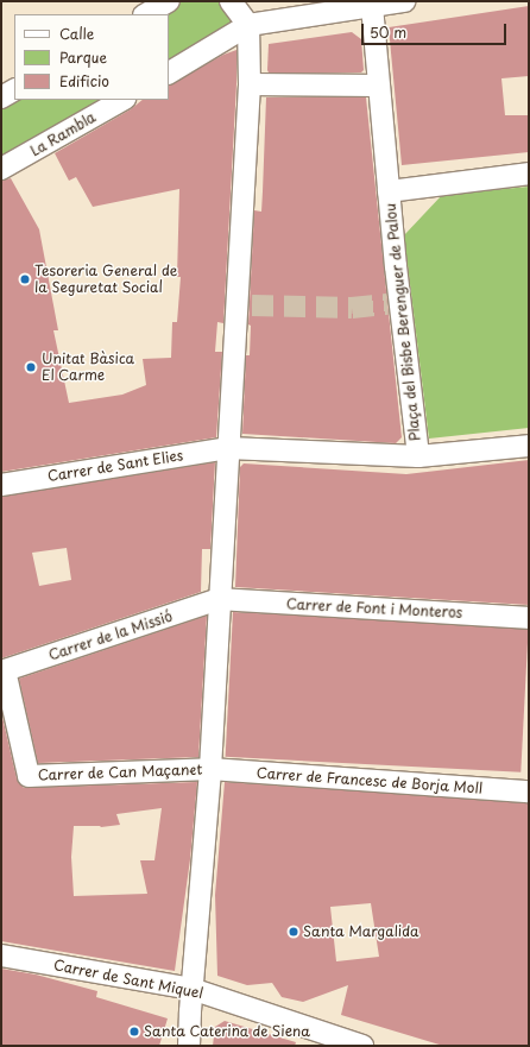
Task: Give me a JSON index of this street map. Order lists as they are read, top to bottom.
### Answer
{
  "streets": {
    "street": [
      "La Rambla",
      "Plaça del Bisbe Berenguer de Palou",
      "Carrer de Sant Elies",
      "Carrer de Font i Monteros",
      "Carrer de la Missió",
      "Carrer de Can Maçanet",
      "Carrer de Francesc de Borja Moll",
      "Carrer de Sant Miquel"
    ]
  },
  "crossings": [
    ["Plaça del Bisbe Berenguer de Palou", "Carrer de Sant Elies"],
    ["Carrer de Font i Monteros", "Carrer de la Missió"],
    ["Carrer de la Missió", "Carrer de Can Maçanet"],
    ["Carrer de Can Maçanet", "Carrer de Francesc de Borja Moll"]
  ],
  "places": [
    "Tesoreria General de la Seguretat Social",
    "Unitat Bàsica El Carme",
    "Santa Margalida",
    "Santa Caterina de Siena"
  ],
  "legend": ["Calle", "Parque", "Edificio"],
  "scale_bar": "50 m"
}
